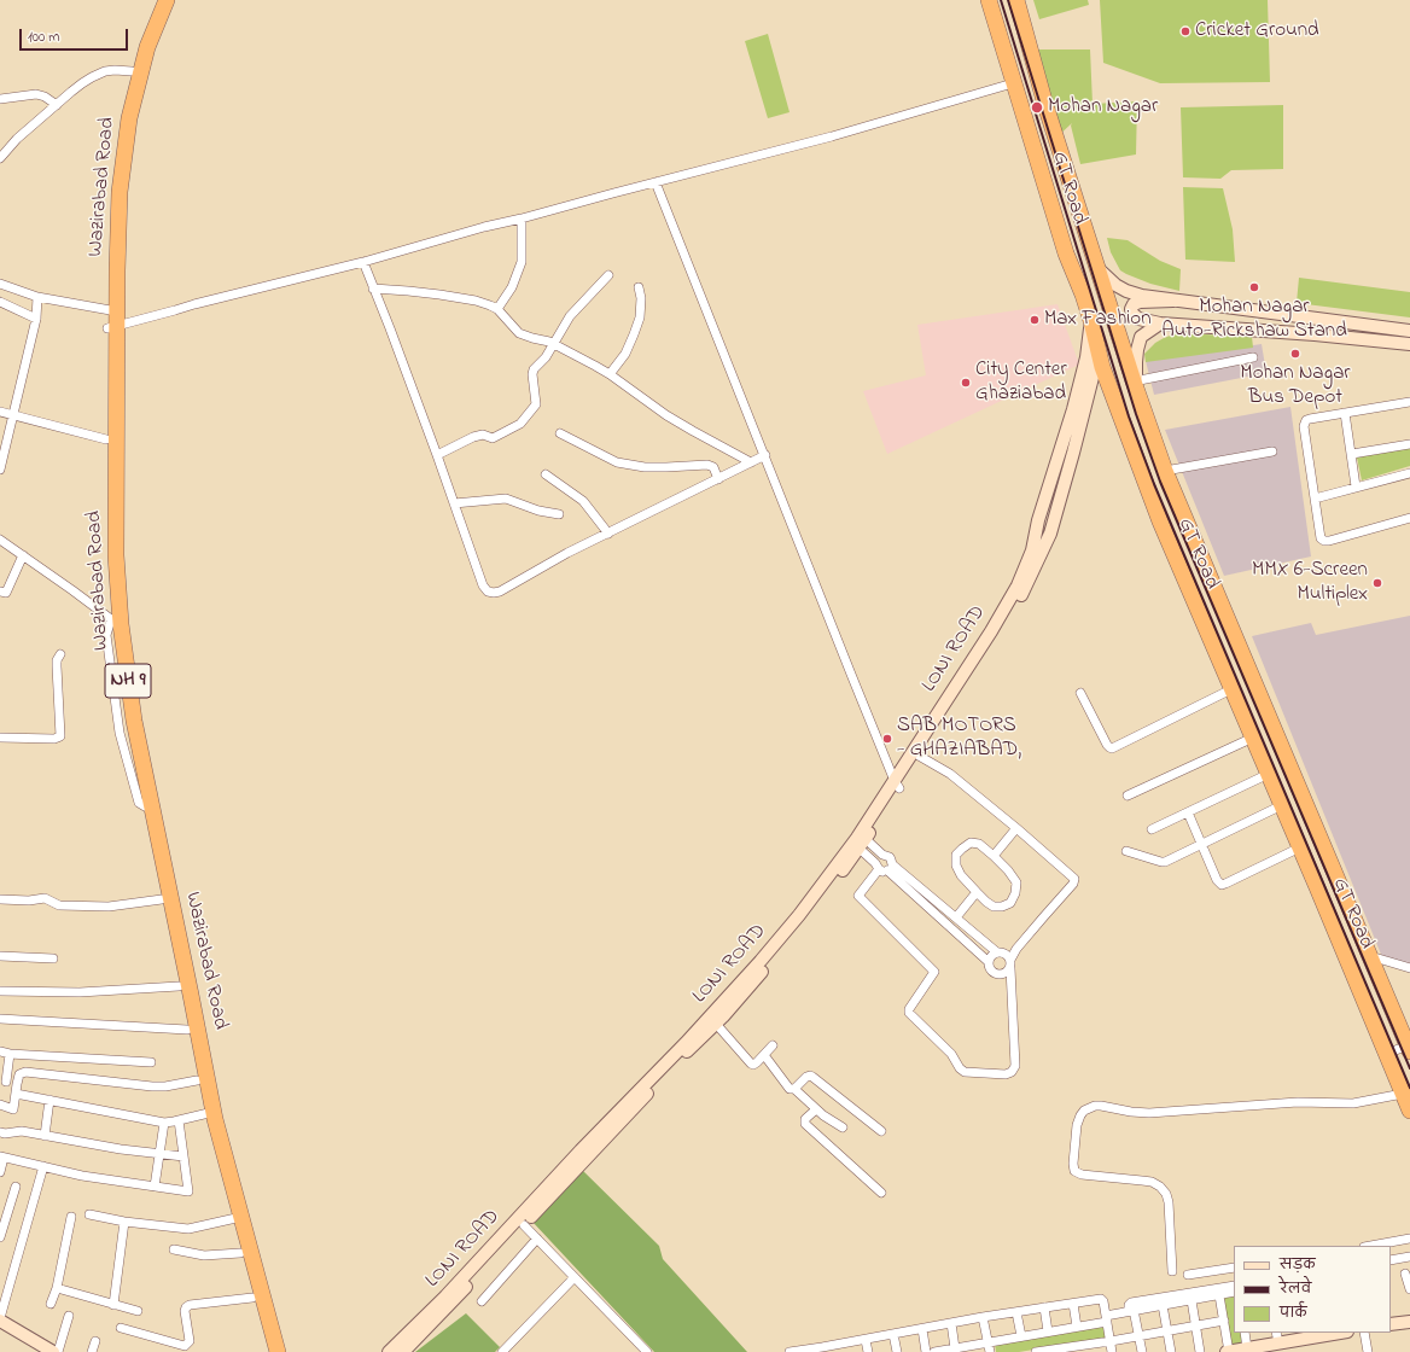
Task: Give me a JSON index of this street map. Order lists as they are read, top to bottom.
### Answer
{
  "streets": {
    "highway": ["Wazirabad Road", "GT Road", "NH 9"],
    "street": ["LONI ROAD"]
  },
  "places": [
    "Cricket Ground",
    "Mohan Nagar",
    "Mohan Nagar Auto-Rickshaw Stand",
    "Max Fashion",
    "Mohan Nagar Bus Depot",
    "City Center Ghaziabad",
    "MMX 6-Screen Multiplex",
    "SAB MOTORS - GHAZIABAD,"
  ],
  "legend": ["सड़क", "रेलवे", "पार्क"],
  "scale_bar": "100 m"
}
